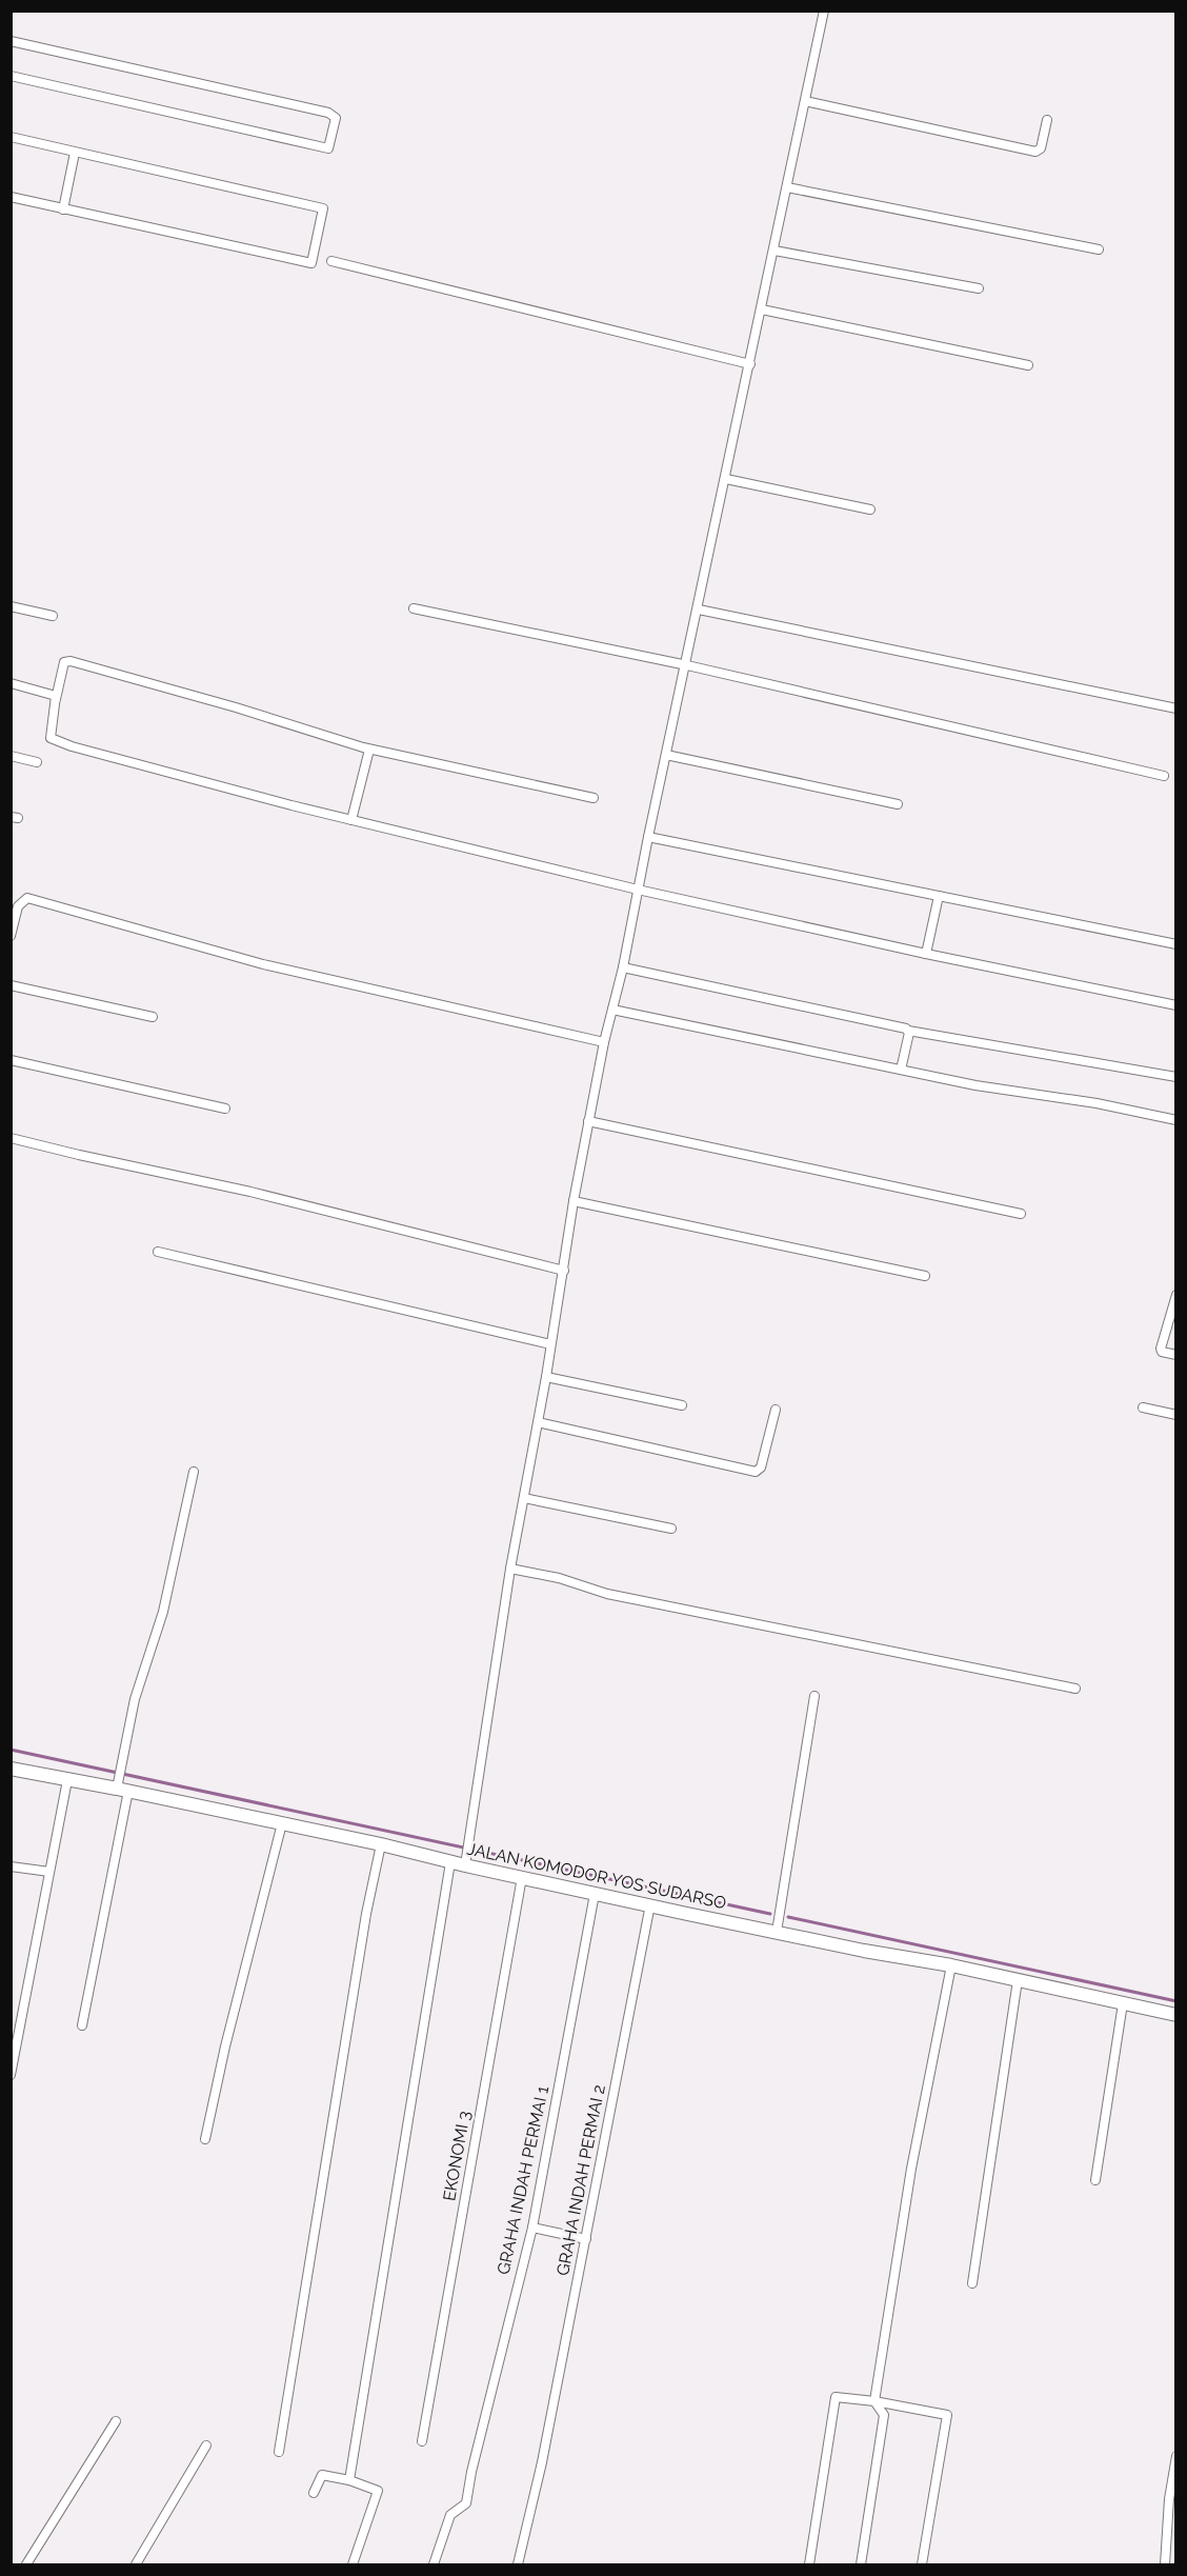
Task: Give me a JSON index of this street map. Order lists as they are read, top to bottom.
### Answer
{
  "streets": {
    "street": [
      "JALAN KOMODOR YOS SUDARSO",
      "EKONOMI 3",
      "GRAHA INDAH PERMAI 1",
      "GRAHA INDAH PERMAI 2"
    ]
  },
  "crossings": [
    ["JALAN KOMODOR YOS SUDARSO", "EKONOMI 3"],
    ["JALAN KOMODOR YOS SUDARSO", "GRAHA INDAH PERMAI 1"],
    ["JALAN KOMODOR YOS SUDARSO", "GRAHA INDAH PERMAI 2"]
  ]
}
